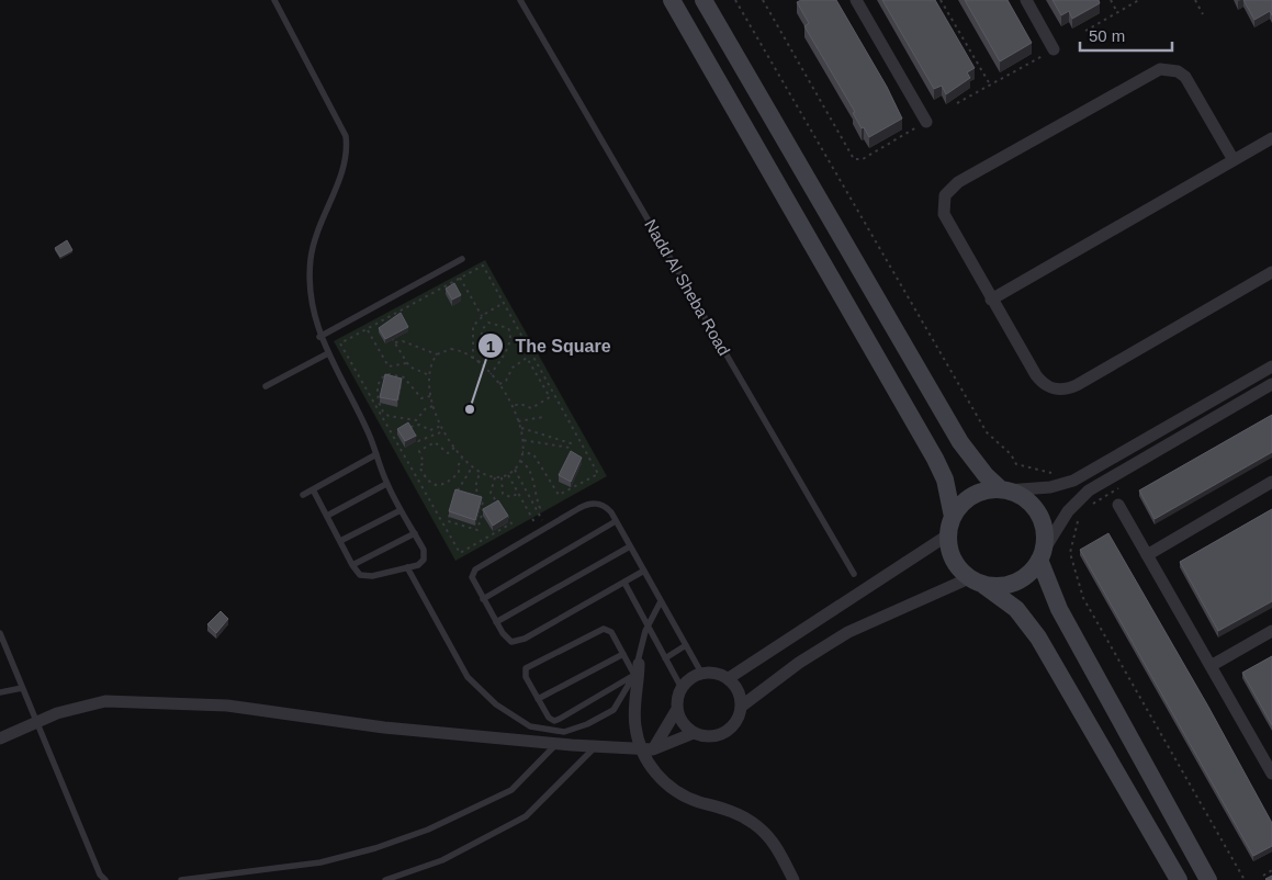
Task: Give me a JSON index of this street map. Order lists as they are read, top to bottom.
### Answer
{
  "streets": {
    "lane": ["Nadd Al Sheba Road"]
  },
  "places": ["The Square"],
  "scale_bar": "50 m"
}
